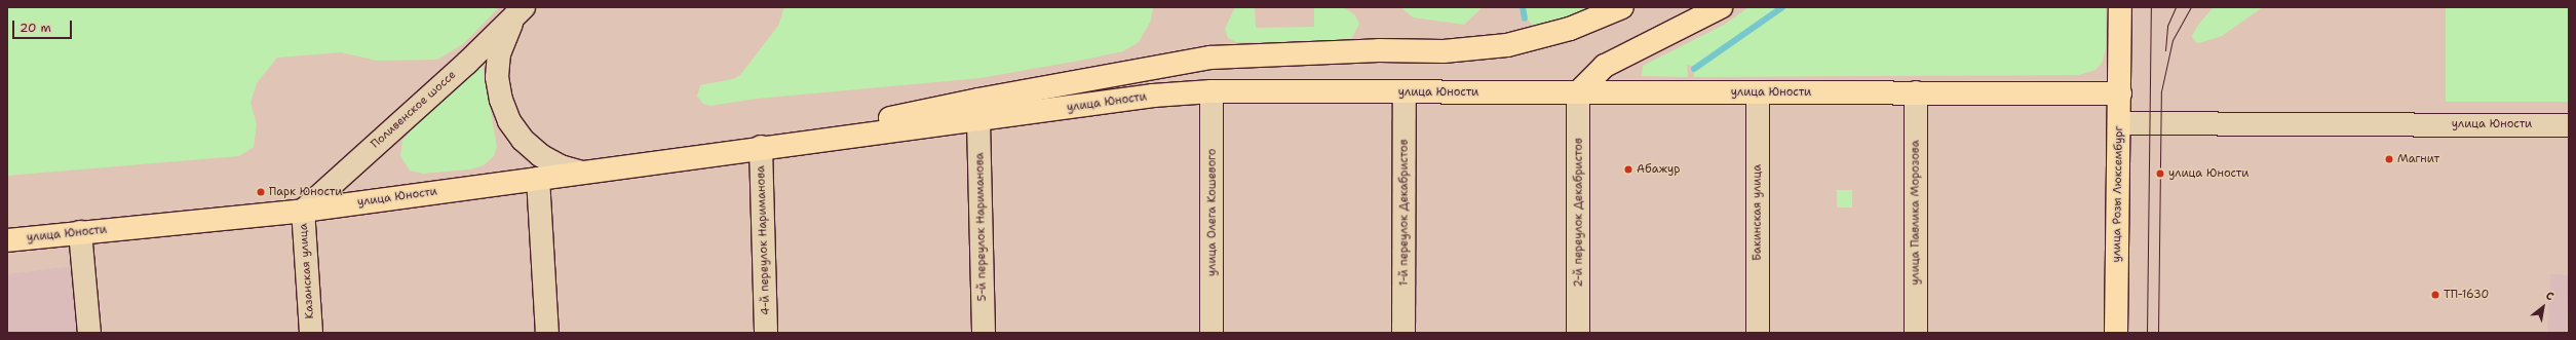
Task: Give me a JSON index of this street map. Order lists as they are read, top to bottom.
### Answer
{
  "streets": {
    "main road": ["улица Юности", "улица Розы Люксембург"],
    "street": [
      "Поливенское шоссе",
      "улица Олега Кошевого",
      "1-й переулок Декабристов",
      "2-й переулок Декабристов",
      "Бакинская улица",
      "улица Павлика Морозова",
      "5-й переулок Нариманова",
      "4-й переулок Нариманова",
      "Казанская улица"
    ]
  },
  "crossings": [
    ["улица Юности", "Поливенское шоссе"],
    ["улица Юности", "улица Розы Люксембург"],
    ["улица Юности", "улица Олега Кошевого"],
    ["улица Юности", "1-й переулок Декабристов"],
    ["улица Юности", "2-й переулок Декабристов"],
    ["улица Юности", "Бакинская улица"],
    ["улица Юности", "улица Павлика Морозова"],
    ["улица Юности", "5-й переулок Нариманова"],
    ["улица Юности", "4-й переулок Нариманова"],
    ["улица Юности", "Казанская улица"],
    ["Поливенское шоссе", "Казанская улица"]
  ],
  "places": [
    "Магнит",
    "Абажур",
    "улица Юности",
    "Парк Юности",
    "ТП-1630"
  ],
  "scale_bar": "20 m",
  "north": "top right"
}
